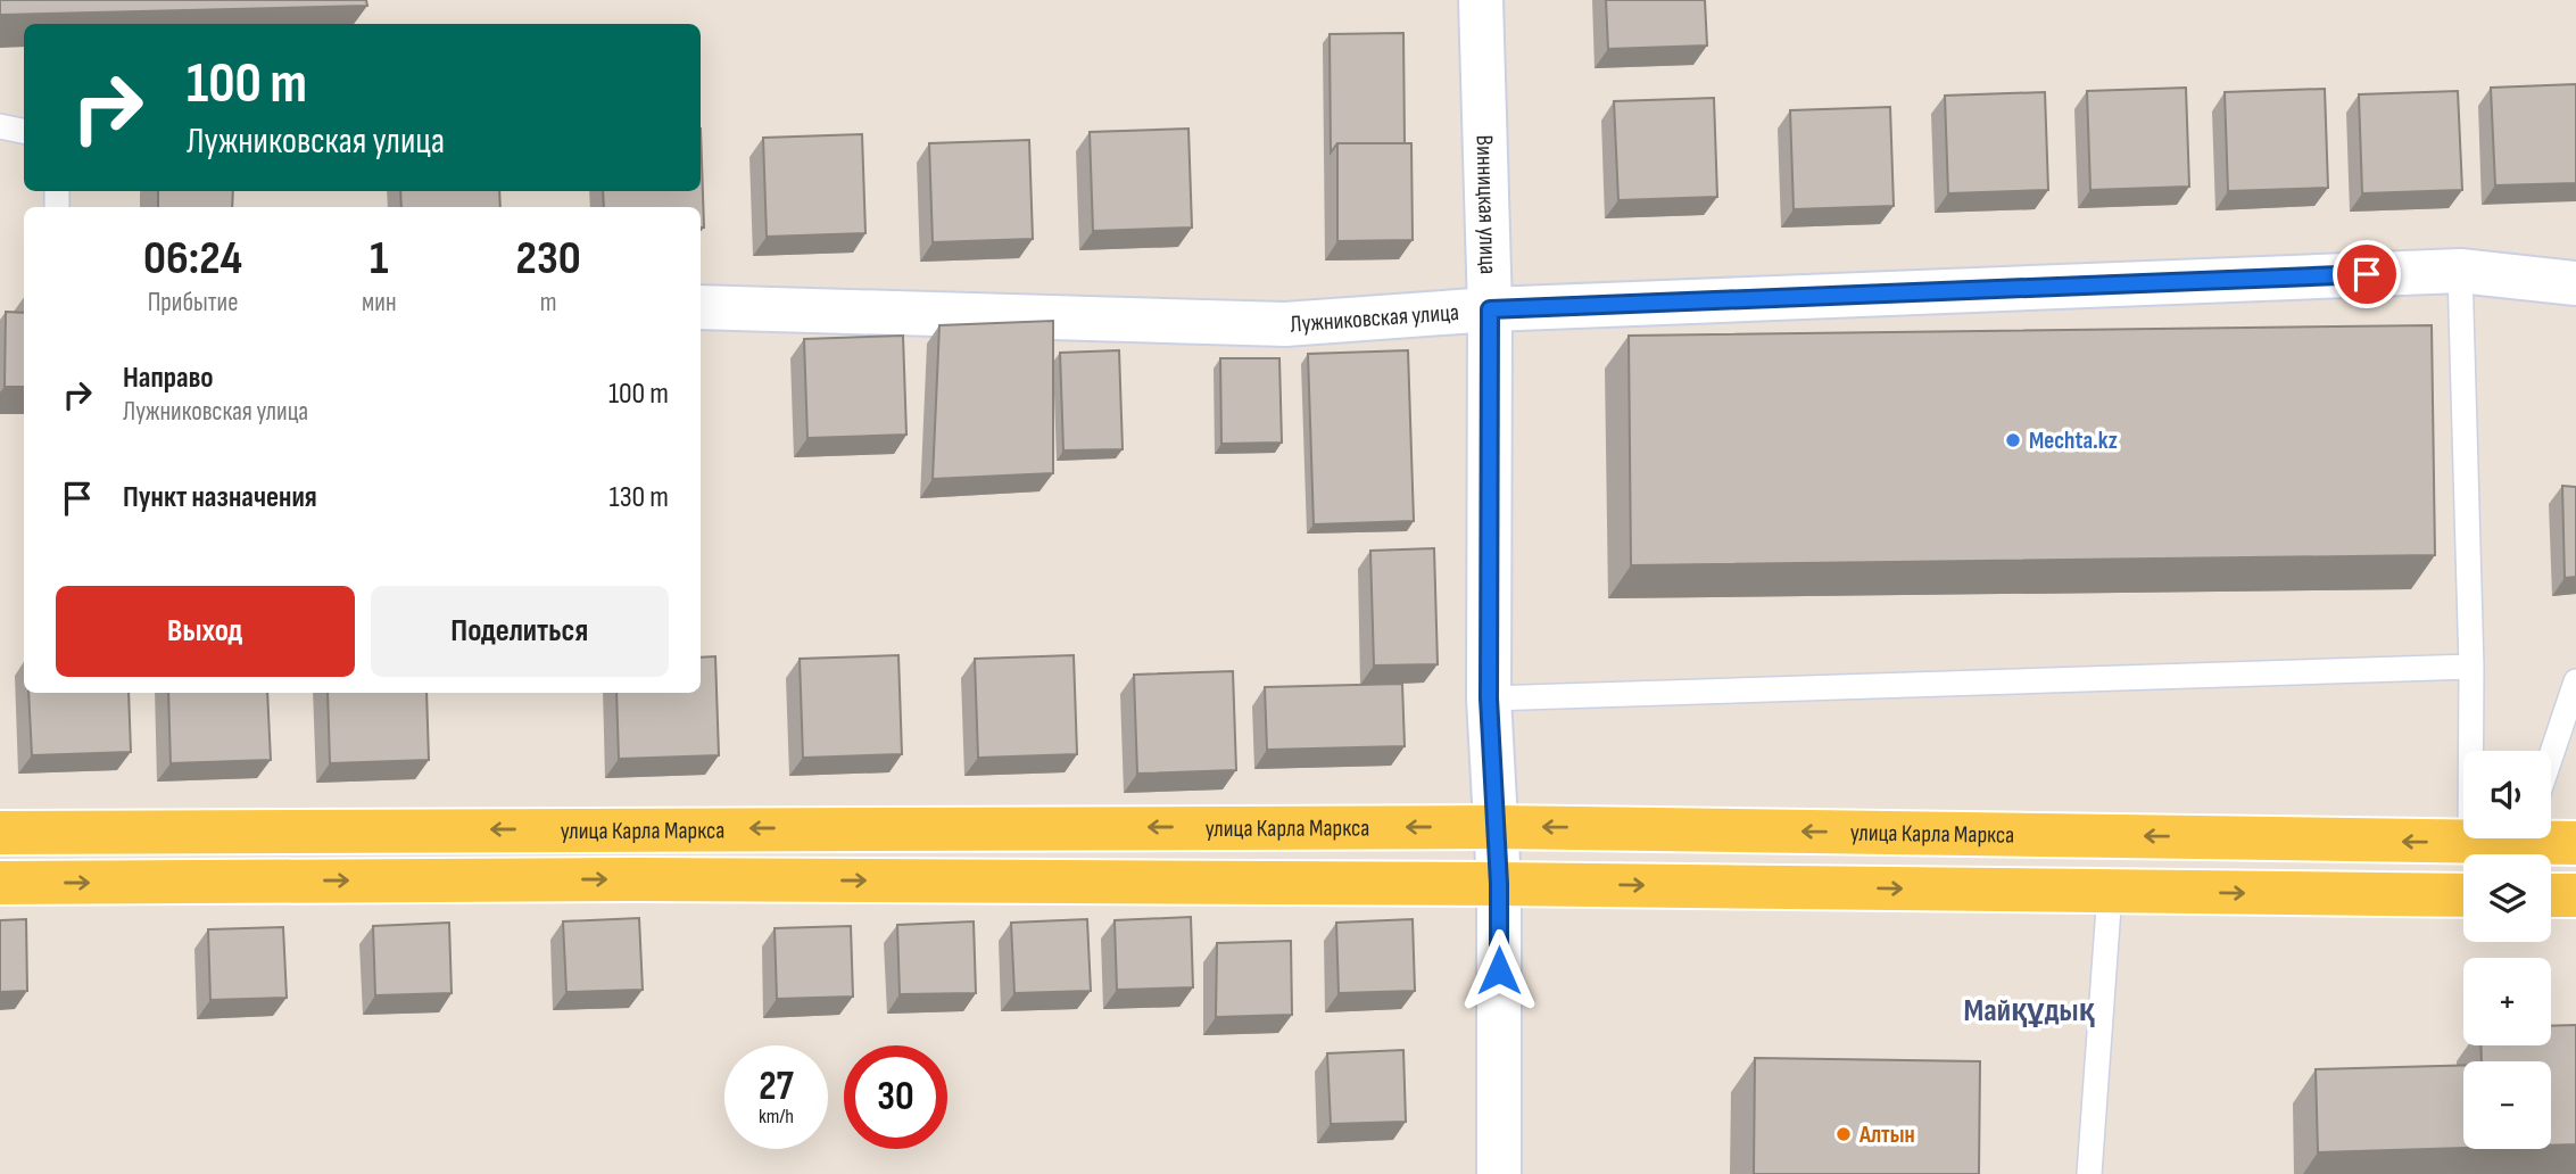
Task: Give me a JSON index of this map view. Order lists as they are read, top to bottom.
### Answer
{
  "streets": {
    "main road": ["улица Карла Маркса"],
    "street": ["Винницкая улица", "Лужниковская улица"]
  },
  "crossings": [
    ["Винницкая улица", "Лужниковская улица"],
    ["Винницкая улица", "улица Карла Маркса"]
  ],
  "districts": ["Майқұдық"],
  "places": ["Mechta.kz", "Алтын"],
  "page": {
    "turn": ["100 m", "Лужниковская улица"],
    "eta": [
      "06:24",
      "Прибытие",
      "1",
      "мин",
      "230",
      "m"
    ],
    "list": [
      {
        "name": "Направо",
        "note": "Лужниковская улица",
        "value": "100 m"
      },
      {
        "name": "Пункт назначения",
        "value": "130 m"
      }
    ],
    "buttons": ["Выход", "Поделиться"],
    "map_buttons": ["+", "−"],
    "speed": "27 km/h",
    "limit": "30"
  }
}
